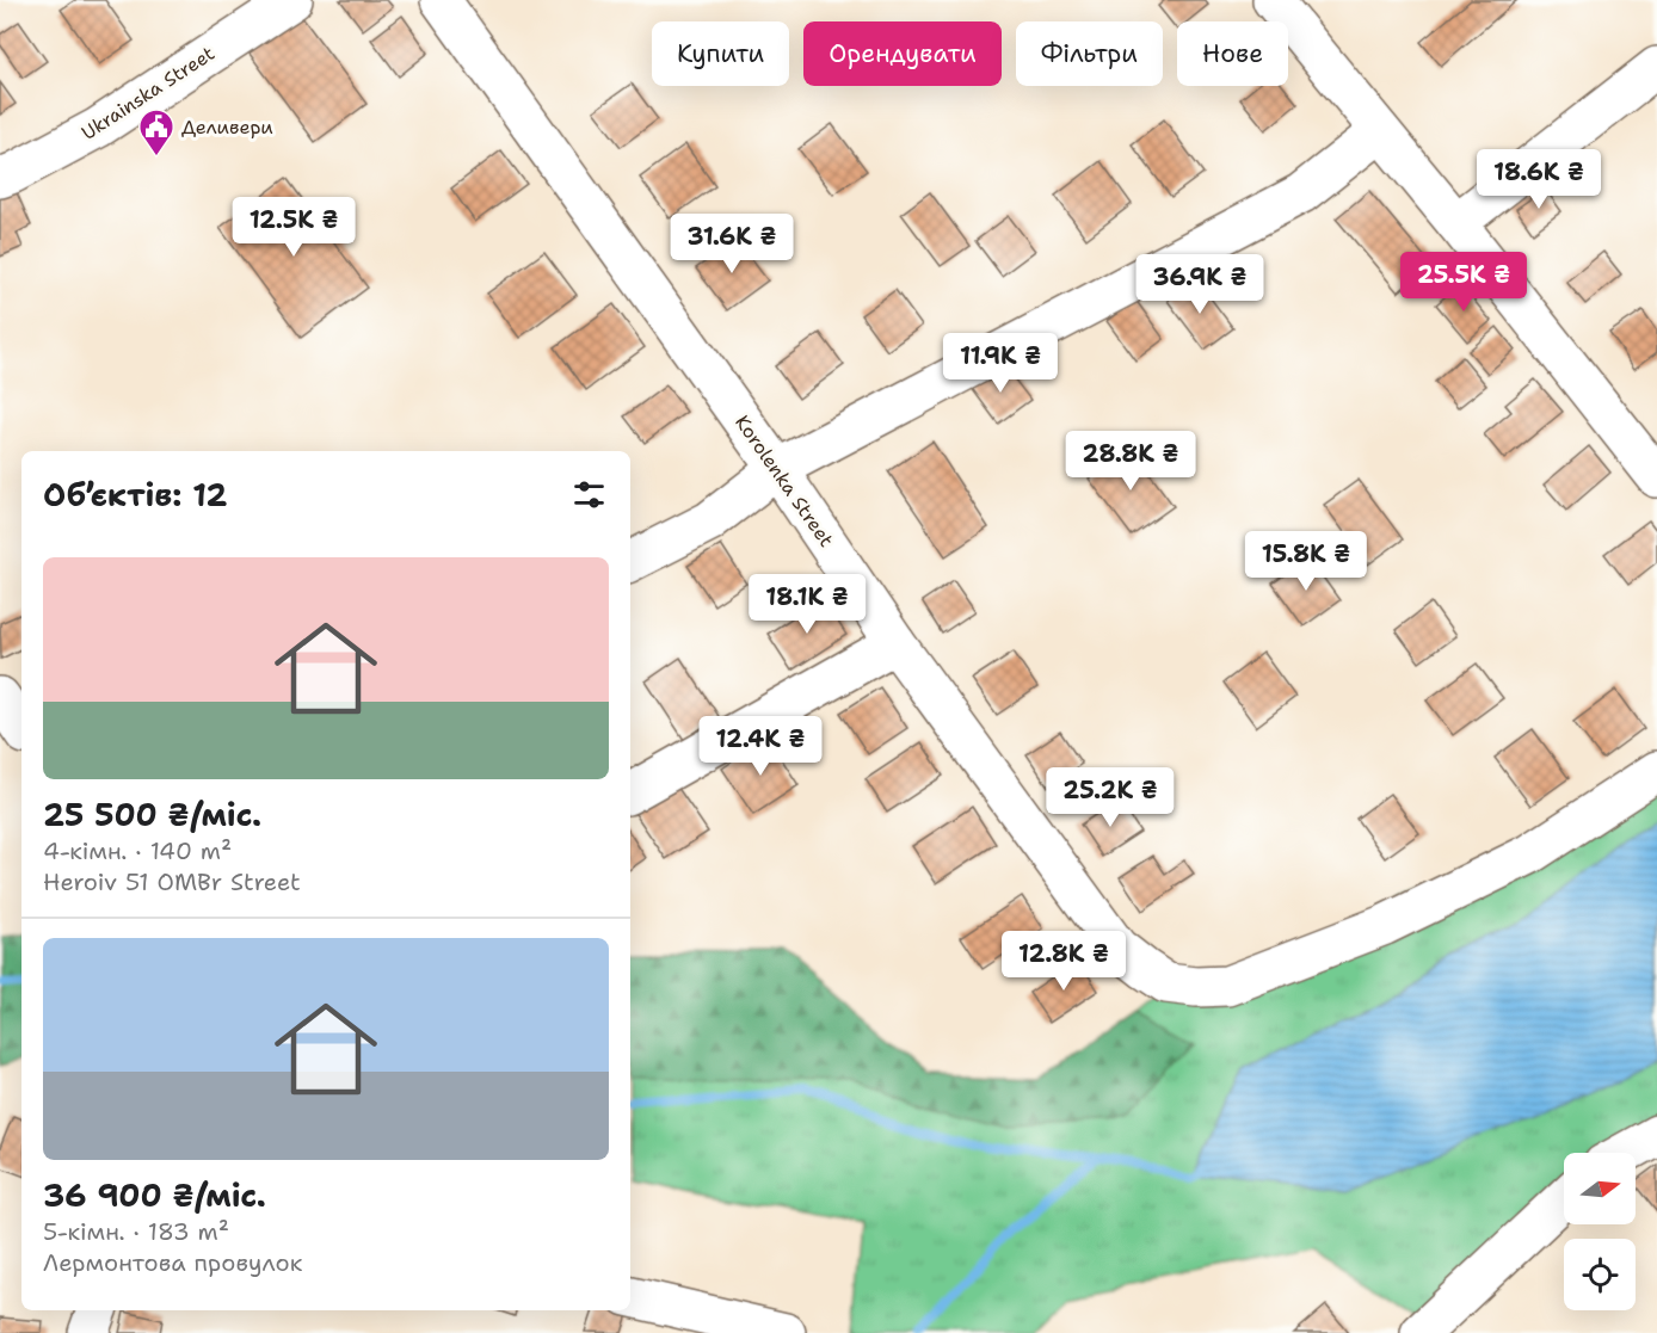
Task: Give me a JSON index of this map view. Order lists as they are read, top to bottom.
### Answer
{
  "streets": {
    "street": ["Ukrainska Street", "Korolenka Street"]
  },
  "places": {
    "public building": ["Деливери"]
  },
  "north": "right",
  "page": {
    "chip": [
      "Купити",
      "Орендувати",
      "Фільтри",
      "Нове"
    ],
    "price": [
      "18.6K ₴",
      "12.5K ₴",
      "31.6K ₴",
      "25.5K ₴",
      "36.9K ₴",
      "11.9K ₴",
      "28.8K ₴",
      "15.8K ₴",
      "18.1K ₴",
      "12.4K ₴",
      "25.2K ₴",
      "12.8K ₴"
    ],
    "heading": "Об’єктів: 12",
    "list": [
      {
        "name": "25 500 ₴/міс.",
        "note": "4-кімн. · 140 m² · Heroiv 51 OMBr Street"
      },
      {
        "name": "36 900 ₴/міс.",
        "note": "5-кімн. · 183 m² · Лермонтова провулок"
      }
    ]
  }
}
